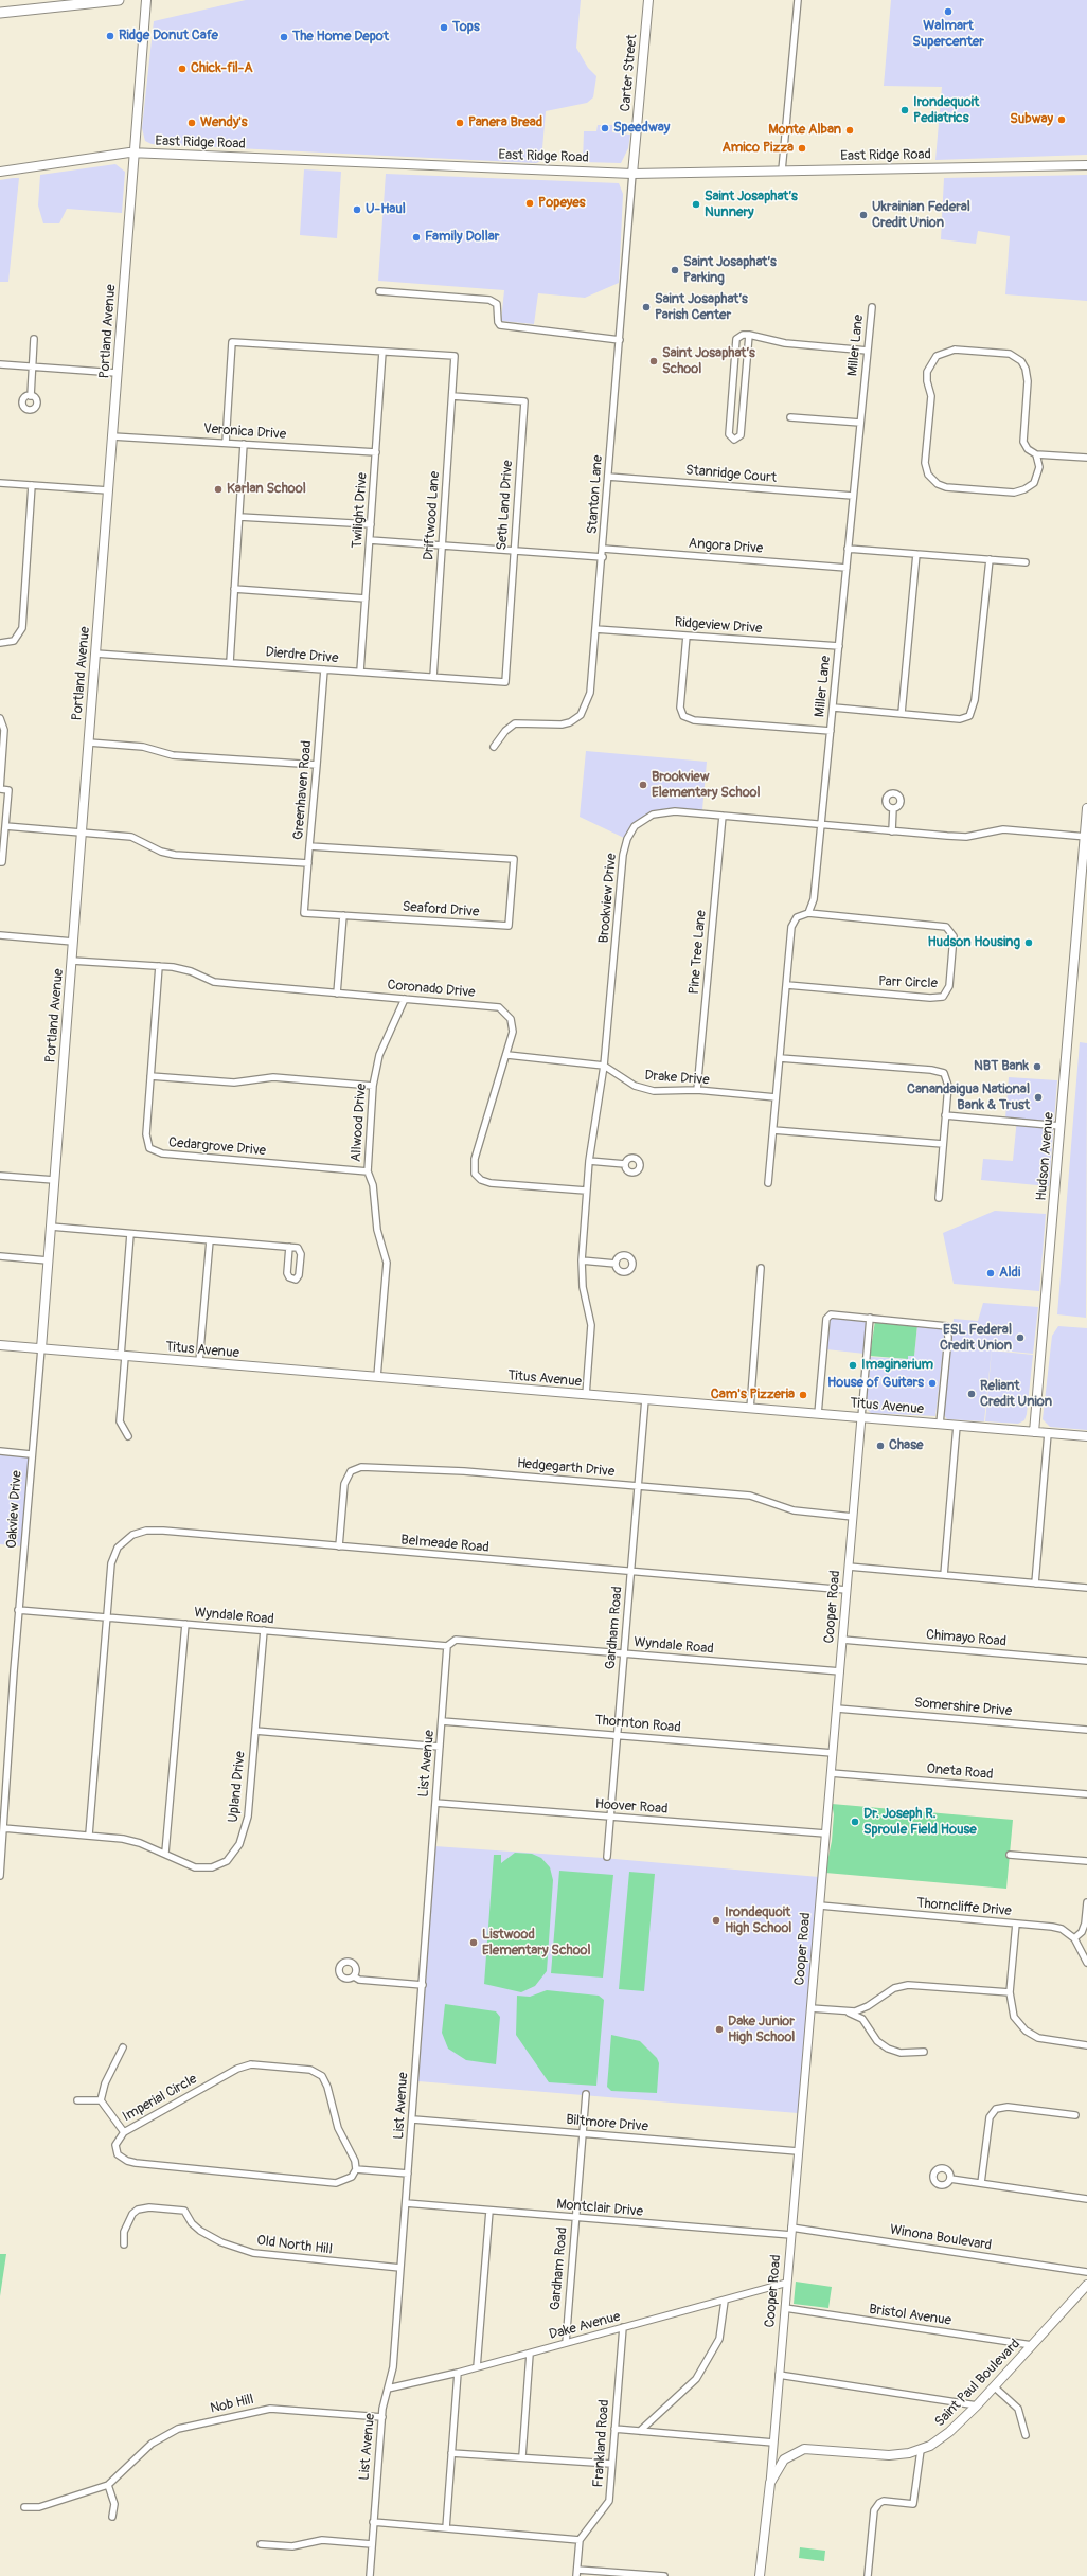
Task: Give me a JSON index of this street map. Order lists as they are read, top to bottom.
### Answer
{
  "streets": {
    "main road": [
      "Carter Street",
      "East Ridge Road",
      "Portland Avenue",
      "Hudson Avenue",
      "Titus Avenue",
      "Saint Paul Boulevard"
    ],
    "street": [
      "Miller Lane",
      "Veronica Drive",
      "Stanridge Court",
      "Stanton Lane",
      "Seth Land Drive",
      "Twilight Drive",
      "Driftwood Lane",
      "Angora Drive",
      "Ridgeview Drive",
      "Dierdre Drive",
      "Greenhaven Road",
      "Brookview Drive",
      "Seaford Drive",
      "Pine Tree Lane",
      "Parr Circle",
      "Coronado Drive",
      "Drake Drive",
      "Allwood Drive",
      "Cedargrove Drive",
      "Hedgegarth Drive",
      "Oakview Drive",
      "Belmeade Road",
      "Cooper Road",
      "Wyndale Road",
      "Gardham Road",
      "Chimayo Road",
      "Somershire Drive",
      "Thornton Road",
      "List Avenue",
      "Oneta Road",
      "Upland Drive",
      "Hoover Road",
      "Thorncliffe Drive",
      "Imperial Circle",
      "Biltmore Drive",
      "Montclair Drive",
      "Winona Boulevard",
      "Old North Hill",
      "Bristol Avenue",
      "Dake Avenue",
      "Nob Hill",
      "Frankland Road"
    ]
  },
  "crossings": [
    ["Carter Street", "East Ridge Road"],
    ["Carter Street", "Stanton Lane"],
    ["East Ridge Road", "Portland Avenue"],
    ["East Ridge Road", "Stanton Lane"],
    ["Portland Avenue", "Veronica Drive"],
    ["Portland Avenue", "Dierdre Drive"],
    ["Portland Avenue", "Coronado Drive"],
    ["Portland Avenue", "Titus Avenue"],
    ["Portland Avenue", "Oakview Drive"],
    ["Miller Lane", "Stanridge Court"],
    ["Miller Lane", "Angora Drive"],
    ["Miller Lane", "Ridgeview Drive"],
    ["Miller Lane", "Brookview Drive"],
    ["Miller Lane", "Parr Circle"],
    ["Veronica Drive", "Twilight Drive"],
    ["Stanridge Court", "Stanton Lane"],
    ["Stanton Lane", "Angora Drive"],
    ["Stanton Lane", "Ridgeview Drive"],
    ["Seth Land Drive", "Driftwood Lane"],
    ["Seth Land Drive", "Dierdre Drive"],
    ["Twilight Drive", "Driftwood Lane"],
    ["Twilight Drive", "Dierdre Drive"],
    ["Driftwood Lane", "Dierdre Drive"],
    ["Dierdre Drive", "Greenhaven Road"],
    ["Greenhaven Road", "Seaford Drive"],
    ["Brookview Drive", "Pine Tree Lane"],
    ["Brookview Drive", "Coronado Drive"],
    ["Brookview Drive", "Drake Drive"],
    ["Brookview Drive", "Hudson Avenue"],
    ["Brookview Drive", "Titus Avenue"],
    ["Pine Tree Lane", "Drake Drive"],
    ["Coronado Drive", "Drake Drive"],
    ["Coronado Drive", "Allwood Drive"],
    ["Coronado Drive", "Cedargrove Drive"],
    ["Allwood Drive", "Cedargrove Drive"],
    ["Allwood Drive", "Titus Avenue"],
    ["Hudson Avenue", "Titus Avenue"],
    ["Titus Avenue", "Oakview Drive"],
    ["Titus Avenue", "Cooper Road"],
    ["Titus Avenue", "Gardham Road"],
    ["Hedgegarth Drive", "Belmeade Road"],
    ["Hedgegarth Drive", "Cooper Road"],
    ["Hedgegarth Drive", "Gardham Road"],
    ["Oakview Drive", "Wyndale Road"],
    ["Oakview Drive", "Upland Drive"],
    ["Belmeade Road", "Cooper Road"],
    ["Belmeade Road", "Wyndale Road"],
    ["Belmeade Road", "Gardham Road"],
    ["Belmeade Road", "Upland Drive"],
    ["Cooper Road", "Wyndale Road"],
    ["Cooper Road", "Chimayo Road"],
    ["Cooper Road", "Somershire Drive"],
    ["Cooper Road", "Thornton Road"],
    ["Cooper Road", "Oneta Road"],
    ["Cooper Road", "Hoover Road"],
    ["Cooper Road", "Thorncliffe Drive"],
    ["Cooper Road", "Biltmore Drive"],
    ["Cooper Road", "Montclair Drive"],
    ["Cooper Road", "Winona Boulevard"],
    ["Cooper Road", "Bristol Avenue"],
    ["Cooper Road", "Dake Avenue"],
    ["Cooper Road", "Saint Paul Boulevard"],
    ["Wyndale Road", "Gardham Road"],
    ["Wyndale Road", "List Avenue"],
    ["Wyndale Road", "Upland Drive"],
    ["Gardham Road", "Thornton Road"],
    ["Gardham Road", "Hoover Road"],
    ["Gardham Road", "Biltmore Drive"],
    ["Gardham Road", "Montclair Drive"],
    ["Gardham Road", "Dake Avenue"],
    ["Thornton Road", "List Avenue"],
    ["List Avenue", "Hoover Road"],
    ["List Avenue", "Biltmore Drive"],
    ["List Avenue", "Montclair Drive"],
    ["List Avenue", "Old North Hill"],
    ["List Avenue", "Dake Avenue"],
    ["List Avenue", "Nob Hill"],
    ["Montclair Drive", "Winona Boulevard"],
    ["Bristol Avenue", "Saint Paul Boulevard"],
    ["Dake Avenue", "Frankland Road"]
  ],
  "places": [
    "Walmart Supercenter",
    "Tops",
    "Ridge Donut Cafe",
    "The Home Depot",
    "Chick-fil-A",
    "Irondequoit Pediatrics",
    "Subway",
    "Wendy's",
    "Panera Bread",
    "Speedway",
    "Monte Alban",
    "Amico Pizza",
    "Popeyes",
    "Saint Josaphat’s Nunnery",
    "U-Haul",
    "Ukrainian Federal Credit Union",
    "Family Dollar",
    "Saint Josaphat’s Parking",
    "Saint Josaphat’s Parish Center",
    "Saint Josaphat’s School",
    "Karlan School",
    "Brookview Elementary School",
    "Hudson Housing",
    "NBT Bank",
    "Canandaigua National Bank & Trust",
    "Aldi",
    "ESL Federal Credit Union",
    "Imaginarium",
    "House of Guitars",
    "Reliant Credit Union",
    "Cam's Pizzeria",
    "Chase",
    "Dr. Joseph R. Sproule Field House",
    "Irondequoit High School",
    "Listwood Elementary School",
    "Dake Junior High School"
  ]
}
